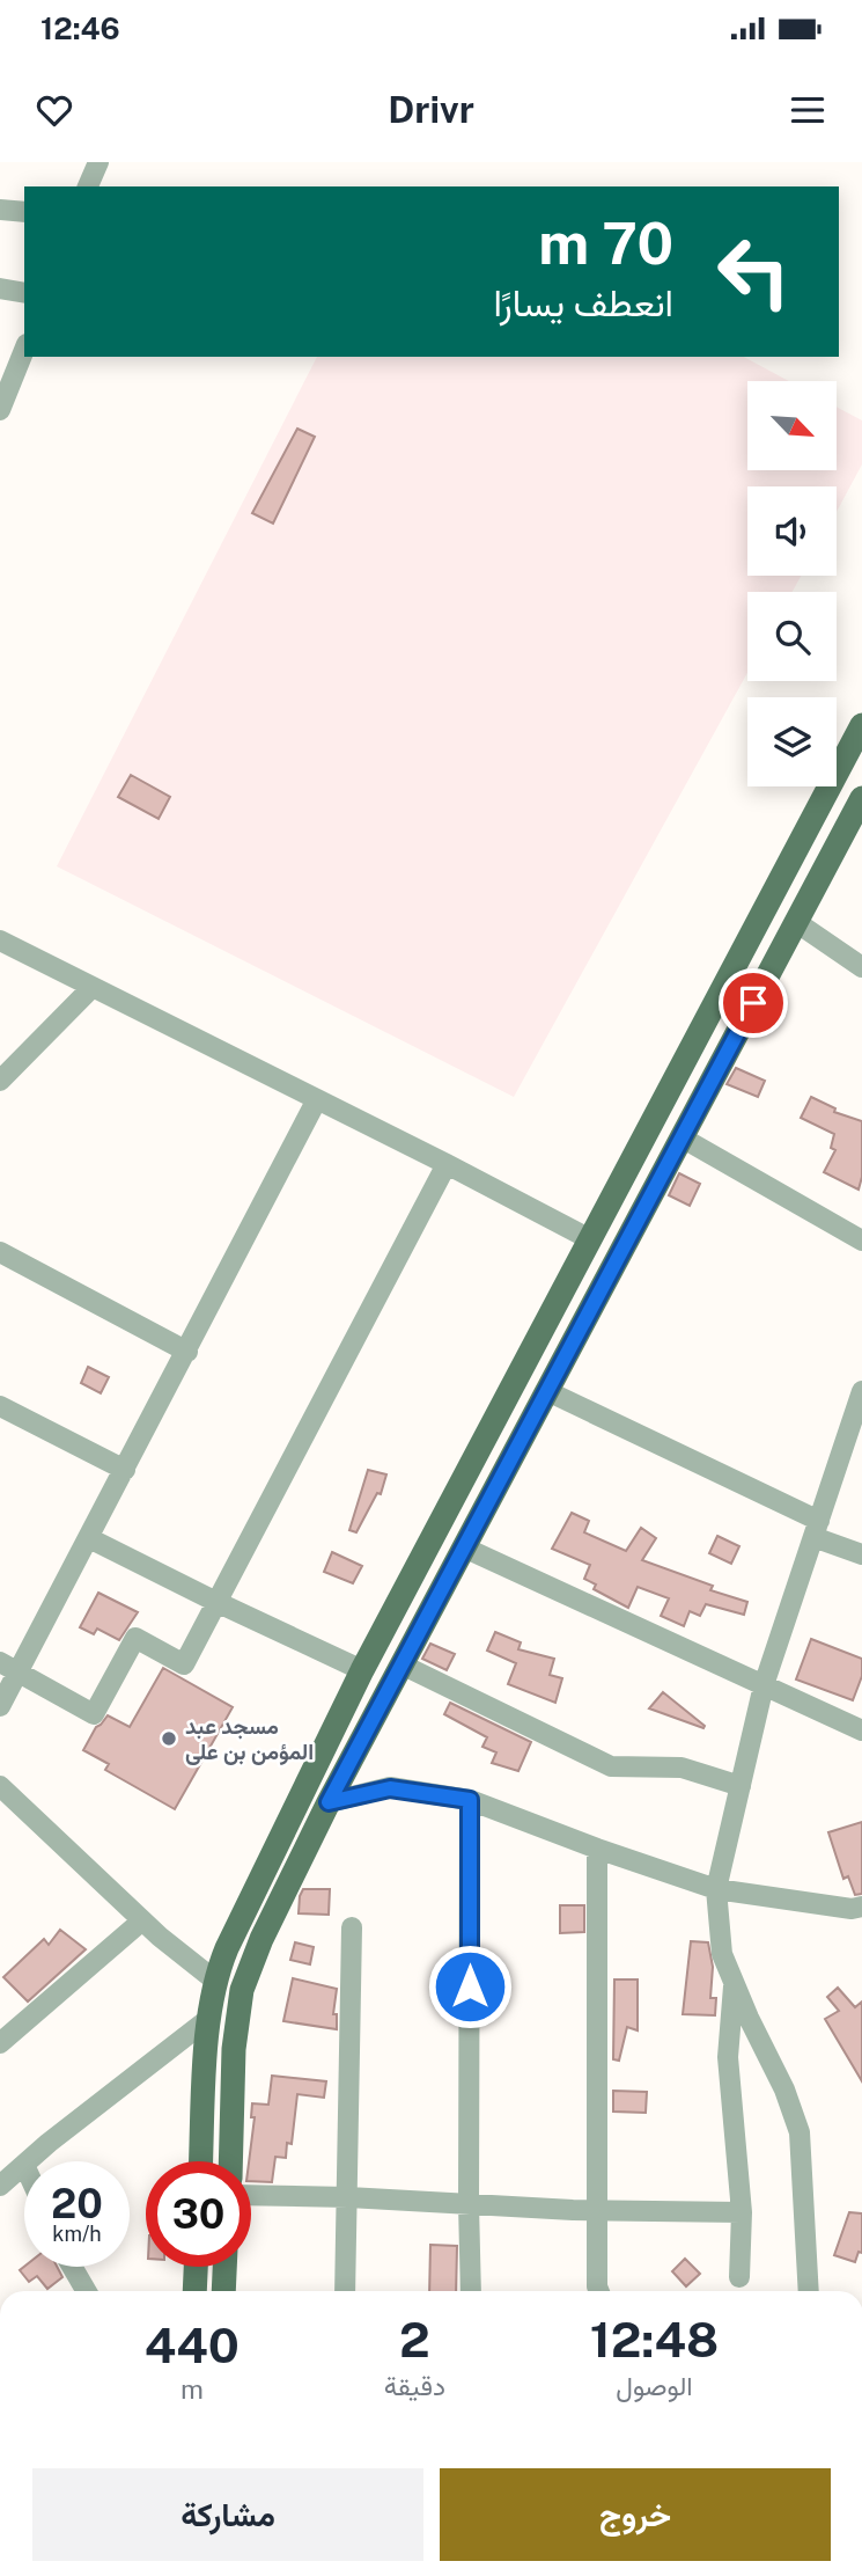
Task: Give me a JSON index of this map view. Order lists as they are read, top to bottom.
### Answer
{
  "places": ["مسجد عبد المؤمن بن على"],
  "north": "bottom right",
  "page": {
    "status": "12:46",
    "header": "Drivr",
    "turn": ["70 m", "انعطف يسارًا"],
    "speed": "20 km/h",
    "limit": "30",
    "eta": [
      "12:48",
      "الوصول",
      "2",
      "دقيقة",
      "440",
      "m"
    ],
    "buttons": ["خروج", "مشاركة"]
  }
}
